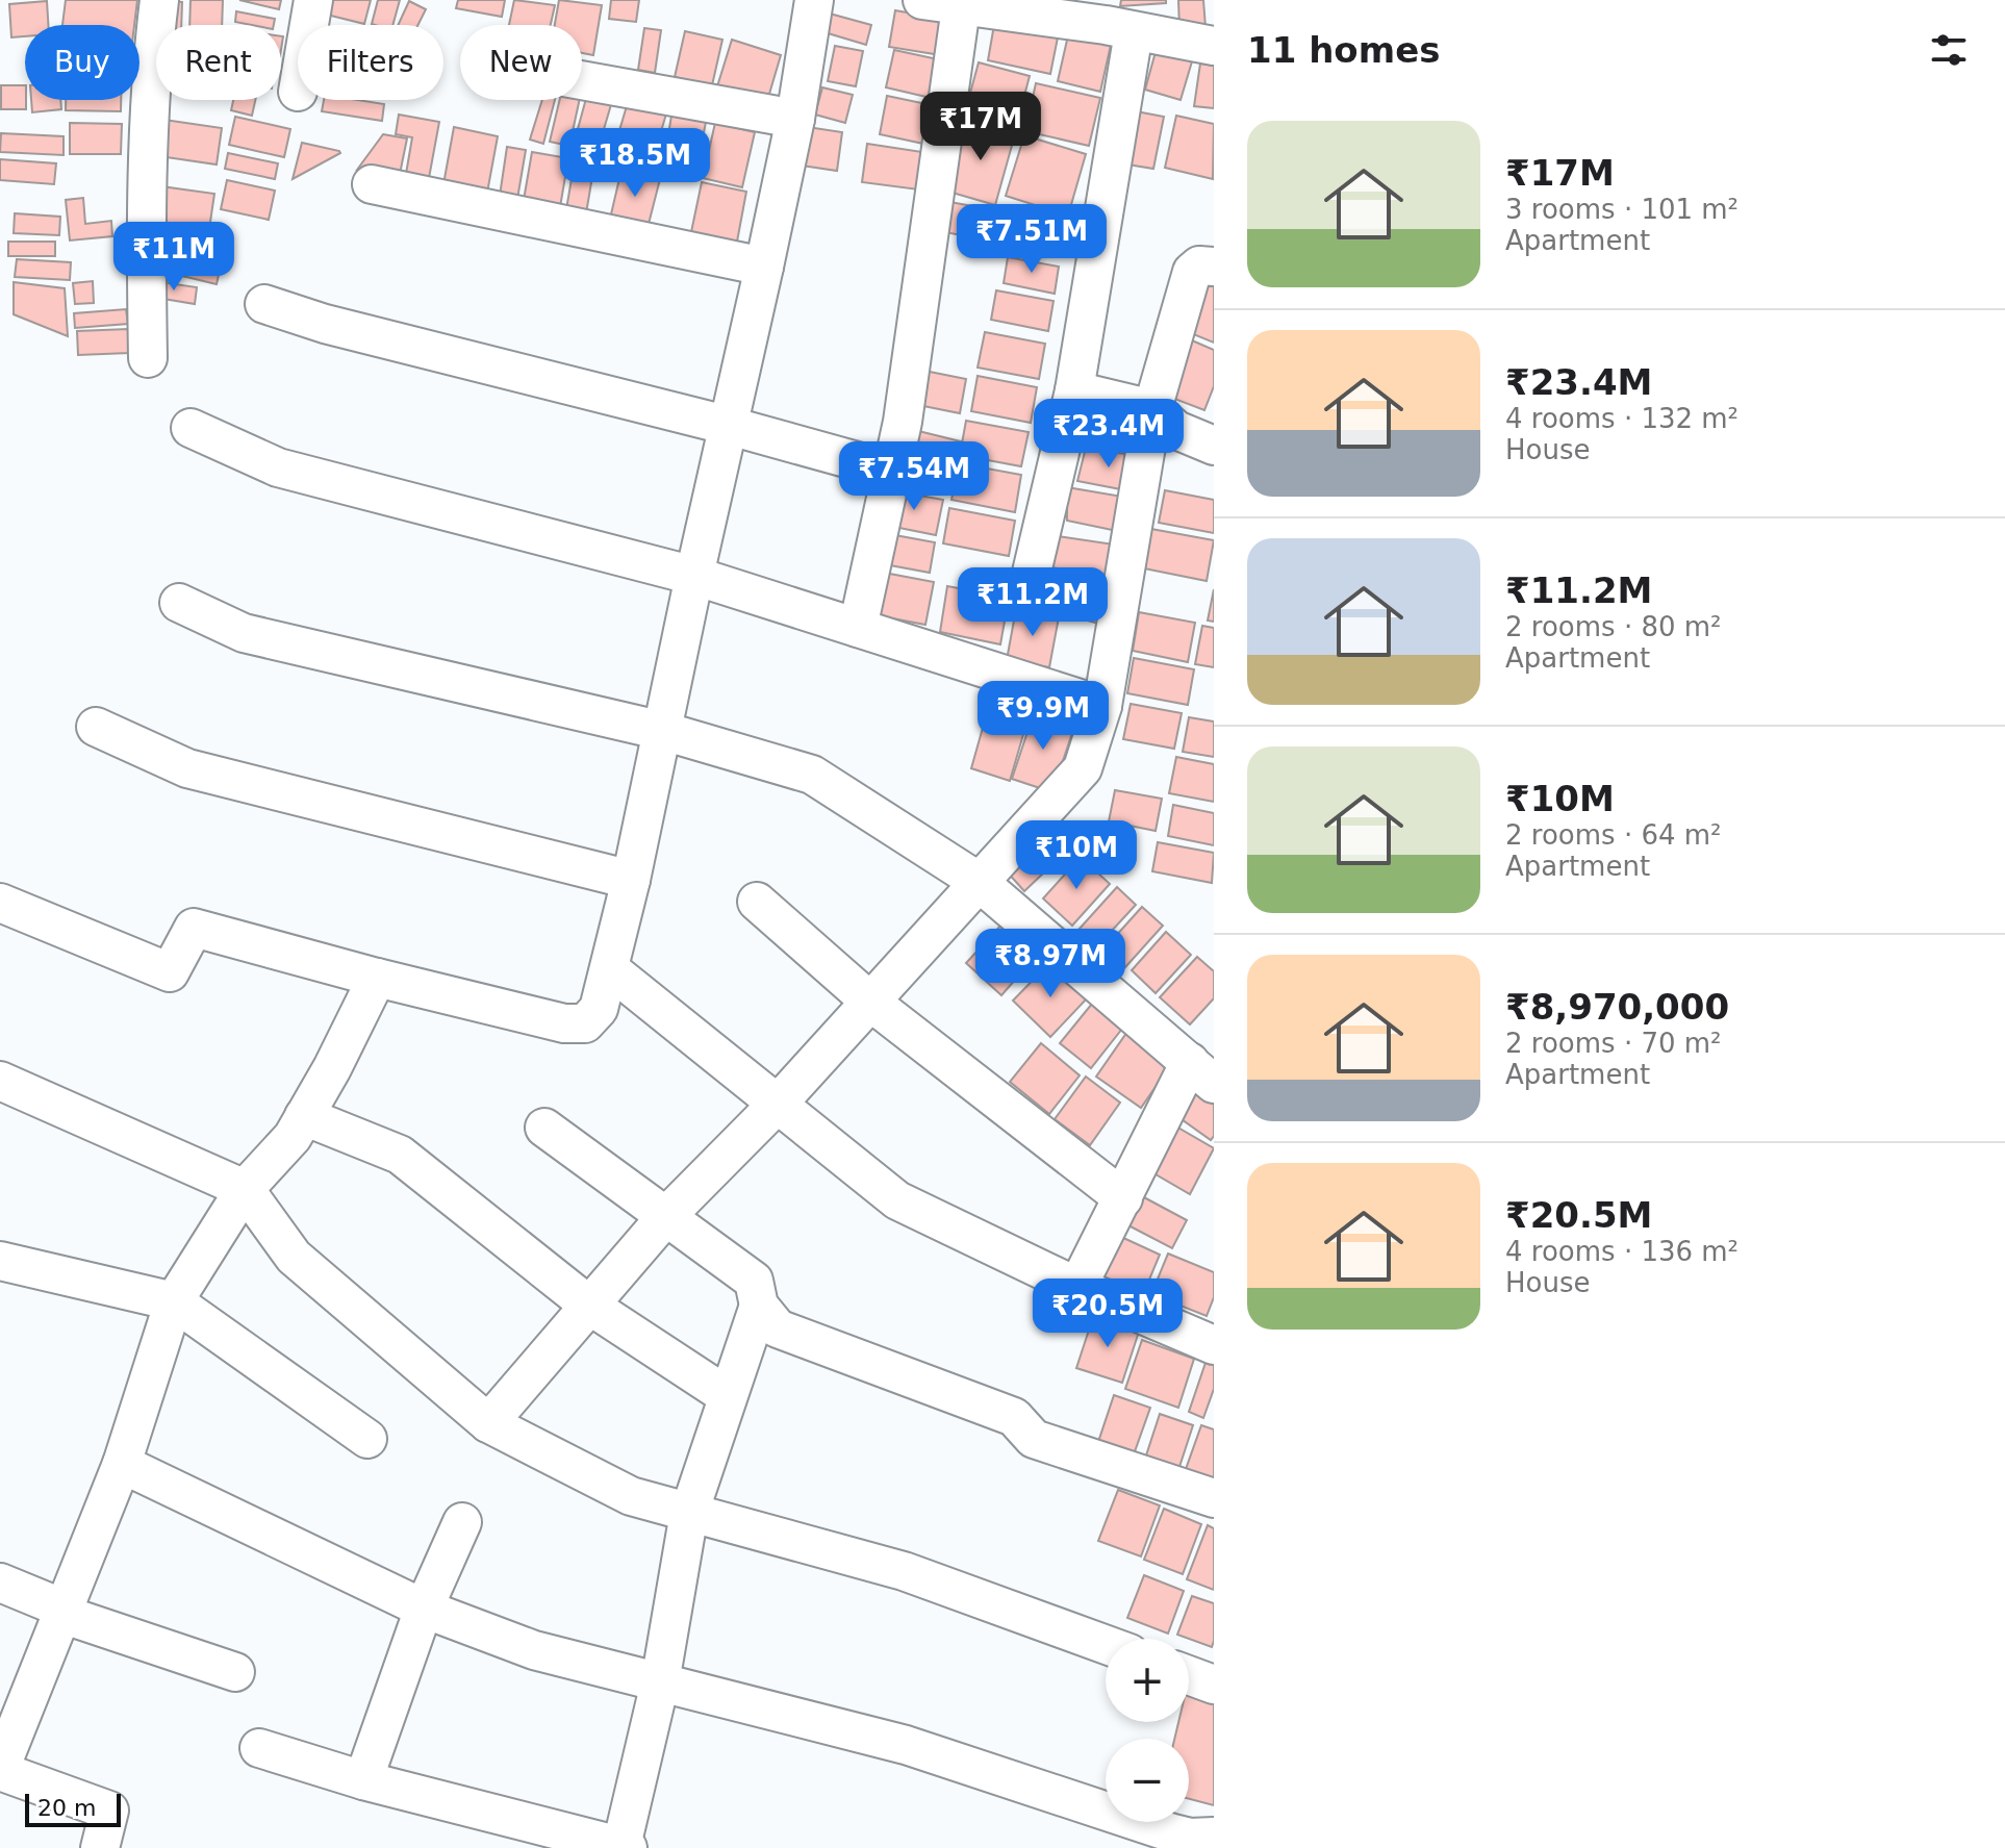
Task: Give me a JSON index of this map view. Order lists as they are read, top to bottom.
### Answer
{
  "scale_bar": "20 m",
  "page": {
    "heading": "11 homes",
    "chip": [
      "Buy",
      "Rent",
      "Filters",
      "New"
    ],
    "price": [
      "₹17M",
      "₹18.5M",
      "₹7.51M",
      "₹11M",
      "₹23.4M",
      "₹7.54M",
      "₹11.2M",
      "₹9.9M",
      "₹10M",
      "₹8.97M",
      "₹20.5M"
    ],
    "list": [
      {
        "name": "₹17M",
        "note": "3 rooms · 101 m² · Apartment"
      },
      {
        "name": "₹23.4M",
        "note": "4 rooms · 132 m² · House"
      },
      {
        "name": "₹11.2M",
        "note": "2 rooms · 80 m² · Apartment"
      },
      {
        "name": "₹10M",
        "note": "2 rooms · 64 m² · Apartment"
      },
      {
        "name": "₹8,970,000",
        "note": "2 rooms · 70 m² · Apartment"
      },
      {
        "name": "₹20.5M",
        "note": "4 rooms · 136 m² · House"
      }
    ],
    "map_buttons": ["+", "−"],
    "scale": "20 m"
  }
}
